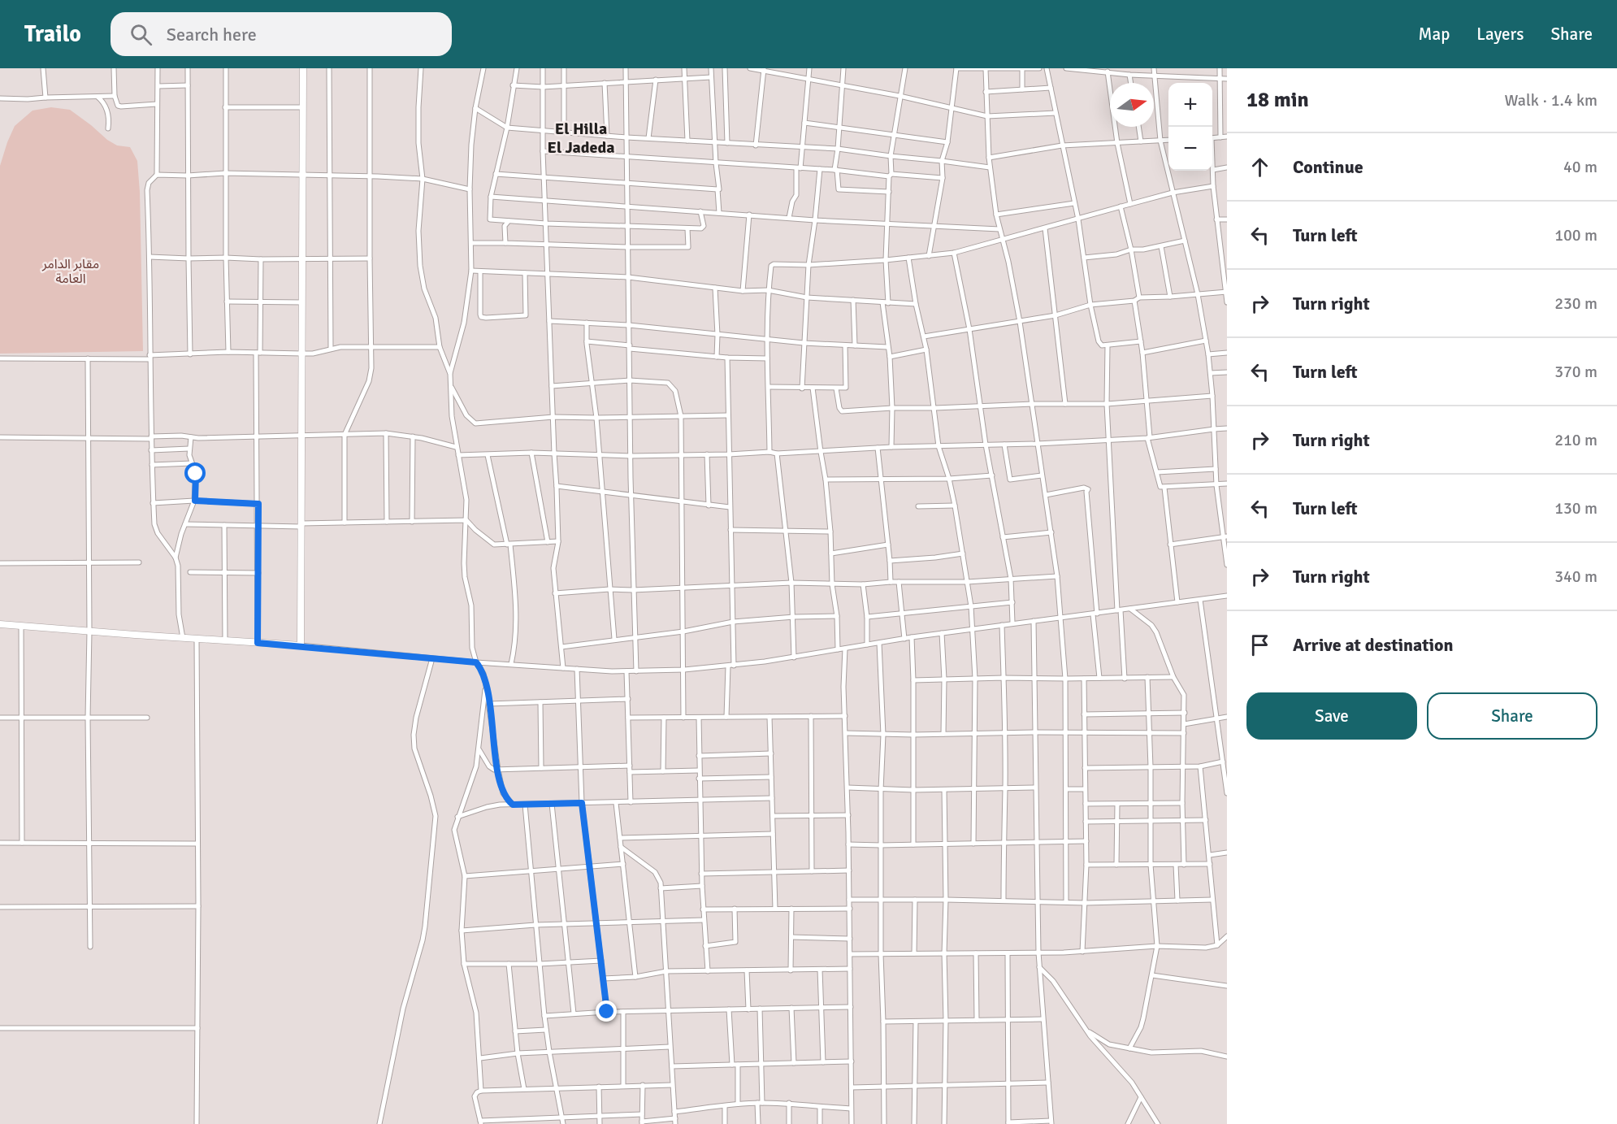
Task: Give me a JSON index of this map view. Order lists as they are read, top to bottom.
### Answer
{
  "districts": ["El Hilla El Jadeda"],
  "parks": ["مقابر الدامر العامة"],
  "north": "right",
  "page": {
    "header": "Trailo",
    "search": "Search here",
    "nav": ["Map", "Layers", "Share"],
    "heading": ["18 min", "Walk · 1.4 km"],
    "map_buttons": ["+", "−"],
    "list": [
      ["Continue", "40 m"],
      ["Turn left", "100 m"],
      ["Turn right", "230 m"],
      ["Turn left", "370 m"],
      ["Turn right", "210 m"],
      ["Turn left", "130 m"],
      ["Turn right", "340 m"],
      "Arrive at destination"
    ],
    "buttons": ["Save", "Share"]
  }
}
